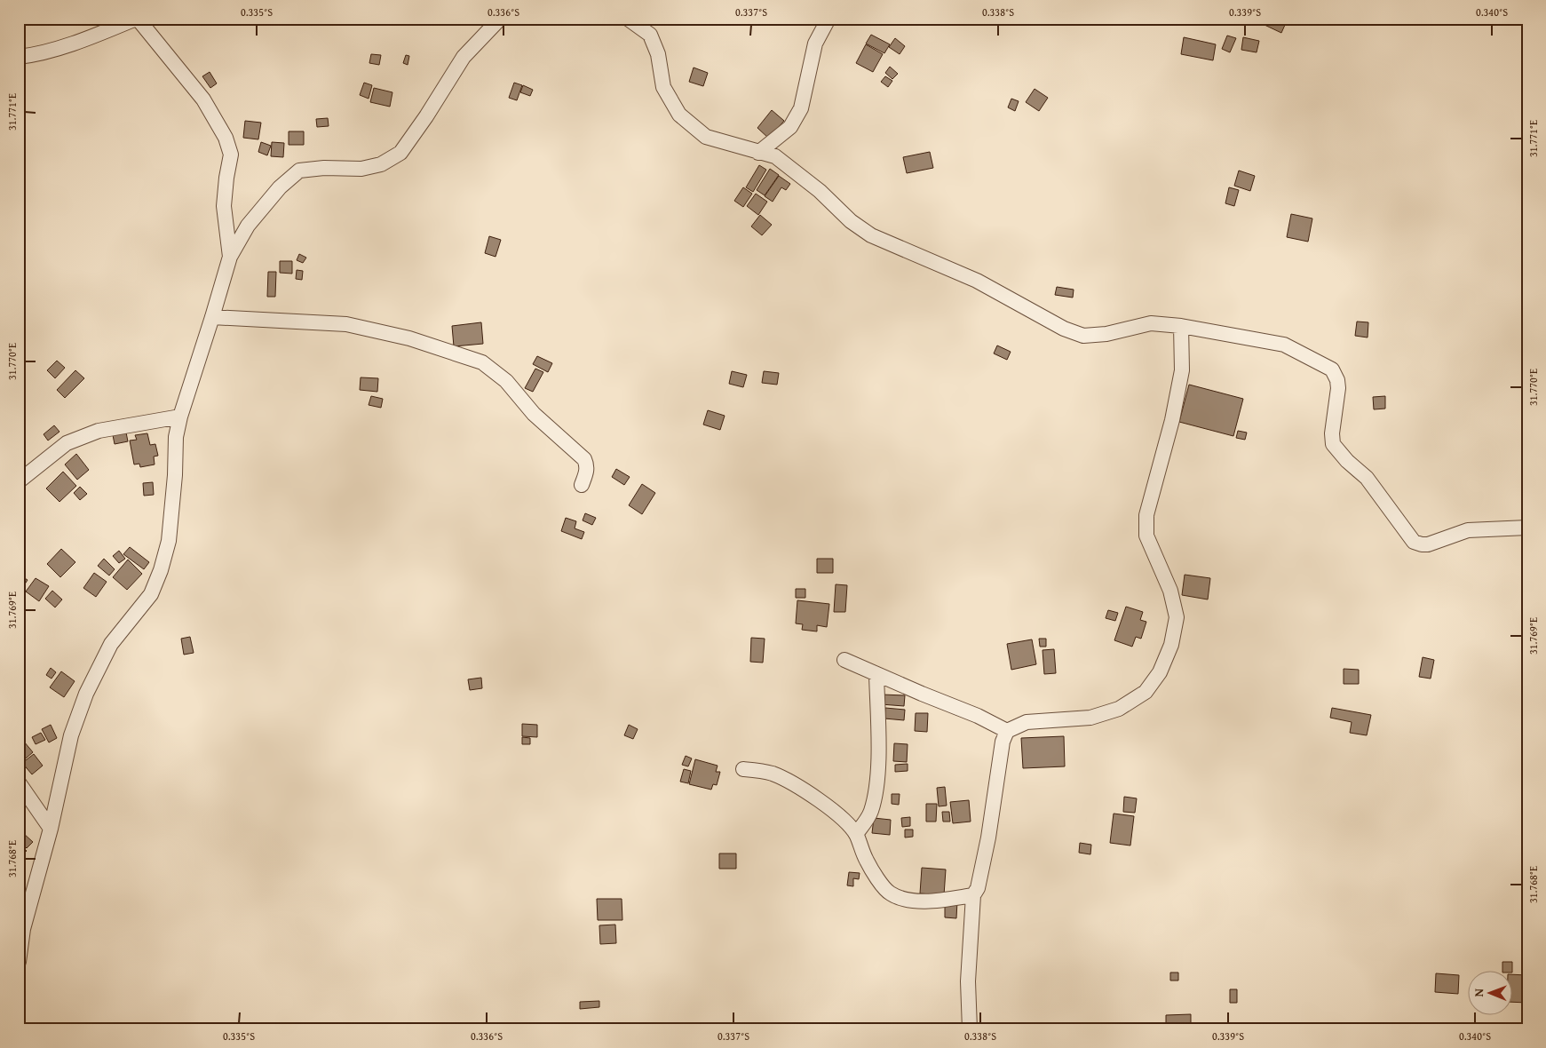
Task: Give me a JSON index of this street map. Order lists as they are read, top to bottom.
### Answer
{
  "north": "left",
  "coordinates": [
    "0.335°S",
    "0.336°S",
    "0.337°S",
    "0.338°S",
    "0.339°S",
    "0.340°S",
    "31.771°E",
    "31.770°E",
    "31.769°E",
    "31.768°E"
  ]
}
